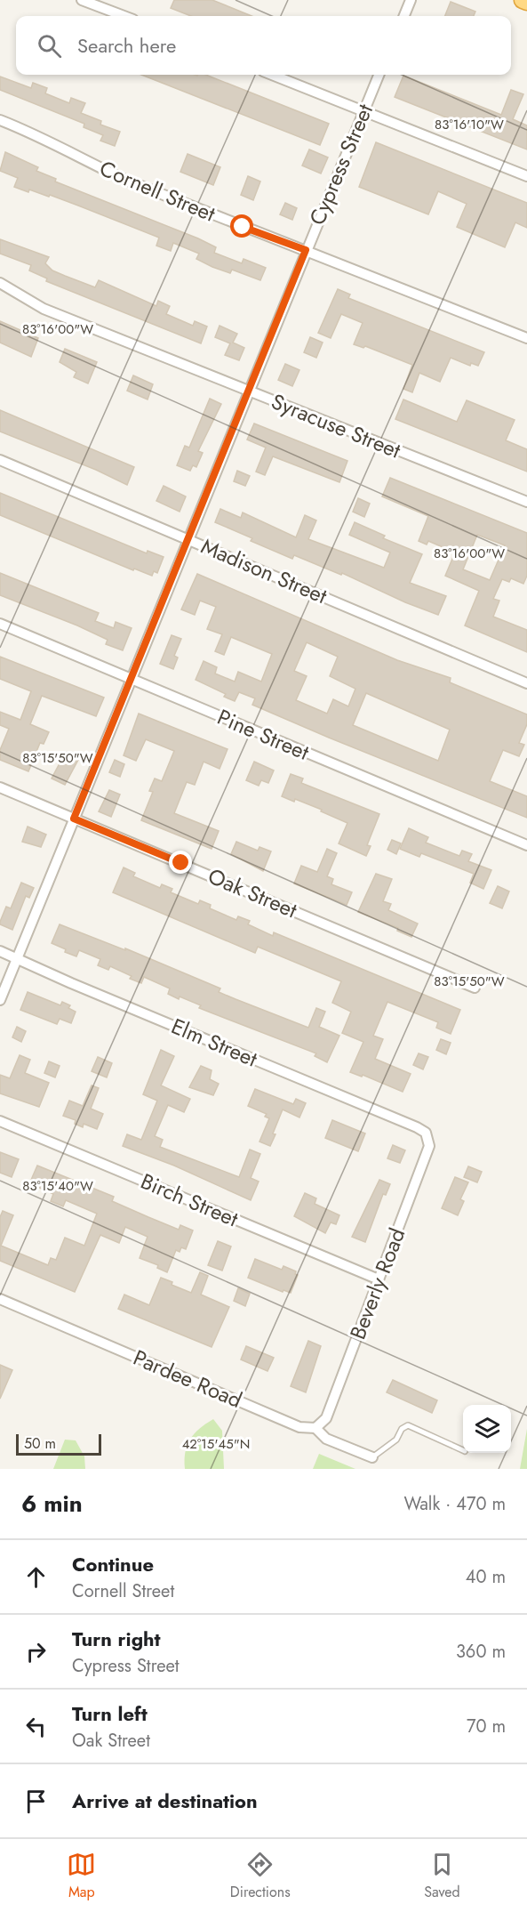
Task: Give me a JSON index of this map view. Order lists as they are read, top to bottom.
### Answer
{
  "streets": {
    "street": [
      "Cypress Street",
      "Cornell Street",
      "Syracuse Street",
      "Madison Street",
      "Pine Street",
      "Oak Street",
      "Elm Street",
      "Birch Street",
      "Beverly Road",
      "Pardee Road"
    ]
  },
  "crossings": [
    ["Cypress Street", "Cornell Street"],
    ["Cypress Street", "Syracuse Street"],
    ["Cypress Street", "Madison Street"],
    ["Cypress Street", "Pine Street"],
    ["Cypress Street", "Oak Street"],
    ["Cypress Street", "Elm Street"],
    ["Elm Street", "Beverly Road"],
    ["Birch Street", "Beverly Road"],
    ["Beverly Road", "Pardee Road"]
  ],
  "scale_bar": "50 m",
  "page": {
    "search": "Search here",
    "scale": "50 m",
    "heading": ["6 min", "Walk · 470 m"],
    "list": [
      ["Continue", "Cornell Street", "40 m"],
      ["Turn right", "Cypress Street", "360 m"],
      ["Turn left", "Oak Street", "70 m"],
      "Arrive at destination"
    ],
    "nav": ["Map", "Directions", "Saved"]
  },
  "coordinates": [
    "83°16'10\"W",
    "83°16'00\"W",
    "83°15'50\"W",
    "83°15'40\"W",
    "42°15'45\"N"
  ]
}
